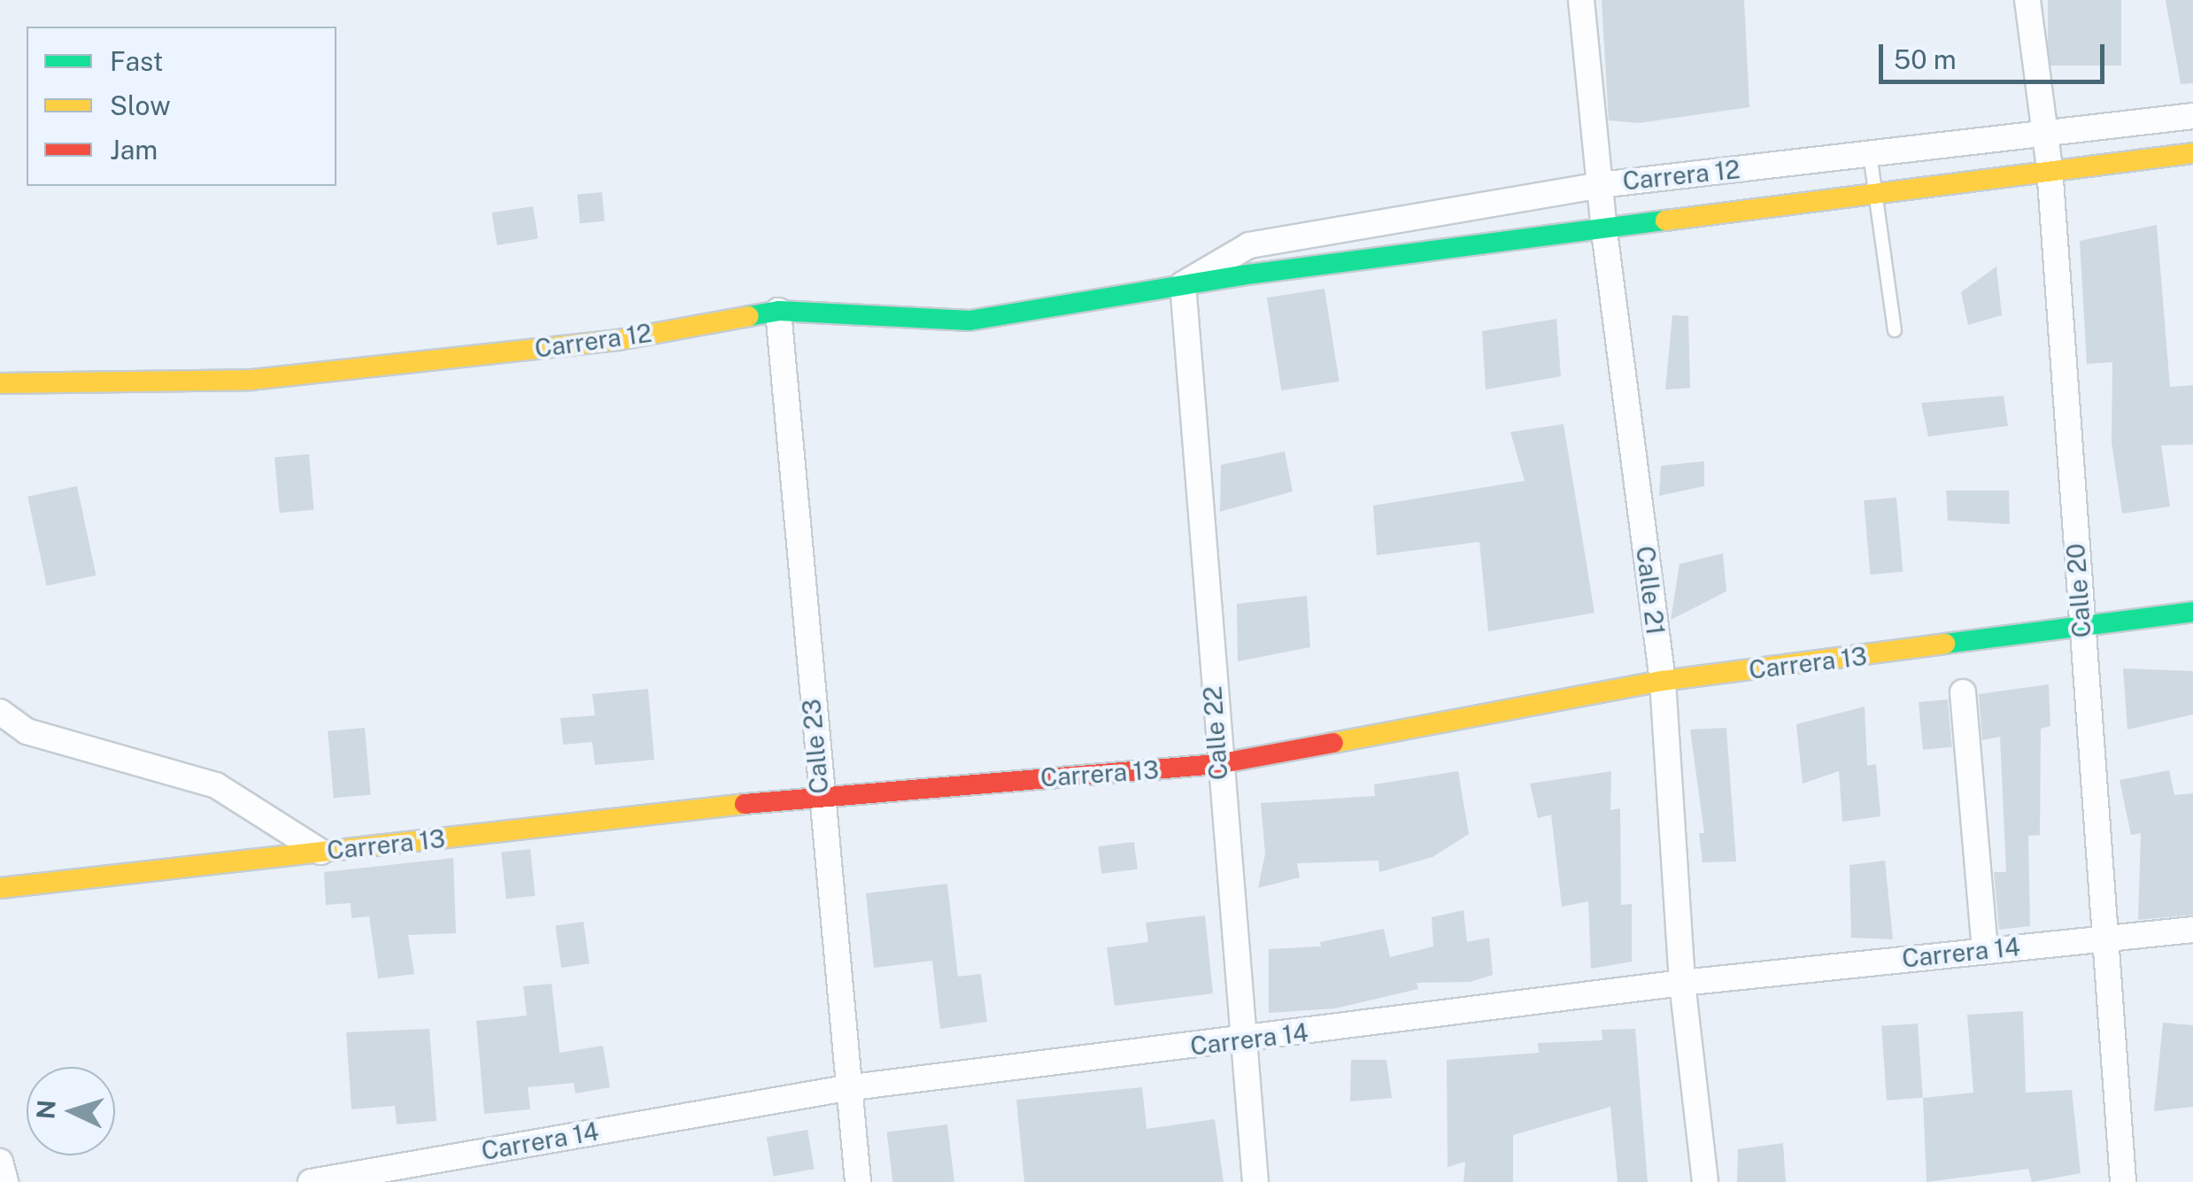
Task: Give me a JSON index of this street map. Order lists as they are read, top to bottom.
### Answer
{
  "streets": {
    "street": [
      "Carrera 12",
      "Calle 21",
      "Calle 20",
      "Carrera 13",
      "Calle 22",
      "Calle 23",
      "Carrera 14"
    ]
  },
  "crossings": [
    ["Carrera 12", "Calle 21"],
    ["Carrera 12", "Calle 20"],
    ["Carrera 12", "Calle 22"],
    ["Carrera 12", "Calle 23"],
    ["Calle 21", "Carrera 13"],
    ["Calle 21", "Carrera 14"],
    ["Calle 20", "Carrera 13"],
    ["Calle 20", "Carrera 14"],
    ["Carrera 13", "Calle 22"],
    ["Carrera 13", "Calle 23"],
    ["Calle 22", "Carrera 14"],
    ["Calle 23", "Carrera 14"]
  ],
  "legend": ["Fast", "Slow", "Jam"],
  "scale_bar": "50 m",
  "north": "left"
}
